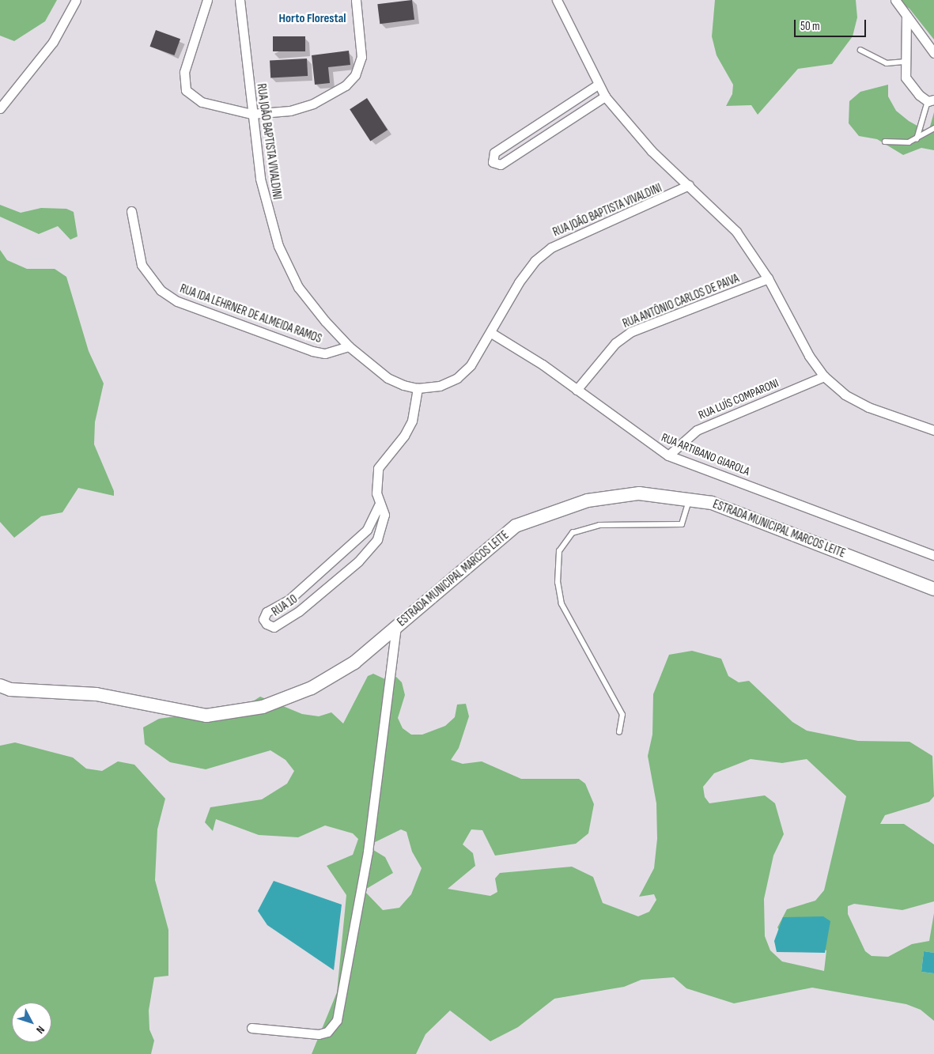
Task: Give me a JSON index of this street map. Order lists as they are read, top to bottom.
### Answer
{
  "streets": {
    "street": [
      "RUA JOÃO BAPTISTA VIVALDINI",
      "RUA ANTÔNIO CARLOS DE PAIVA",
      "RUA IDA LEHRNER DE ALMEIDA RAMOS",
      "RUA LUÍS COMPARONI",
      "RUA ARTIBANO GIAROLA",
      "ESTRADA MUNICIPAL MARCOS LEITE",
      "RUA 10"
    ]
  },
  "crossings": [
    ["RUA JOÃO BAPTISTA VIVALDINI", "RUA IDA LEHRNER DE ALMEIDA RAMOS"],
    ["RUA JOÃO BAPTISTA VIVALDINI", "RUA ARTIBANO GIAROLA"],
    ["RUA JOÃO BAPTISTA VIVALDINI", "RUA 10"],
    ["RUA ANTÔNIO CARLOS DE PAIVA", "RUA ARTIBANO GIAROLA"],
    ["RUA LUÍS COMPARONI", "RUA ARTIBANO GIAROLA"]
  ],
  "districts": ["Horto Florestal"],
  "scale_bar": "50 m",
  "north": "bottom right"
}
